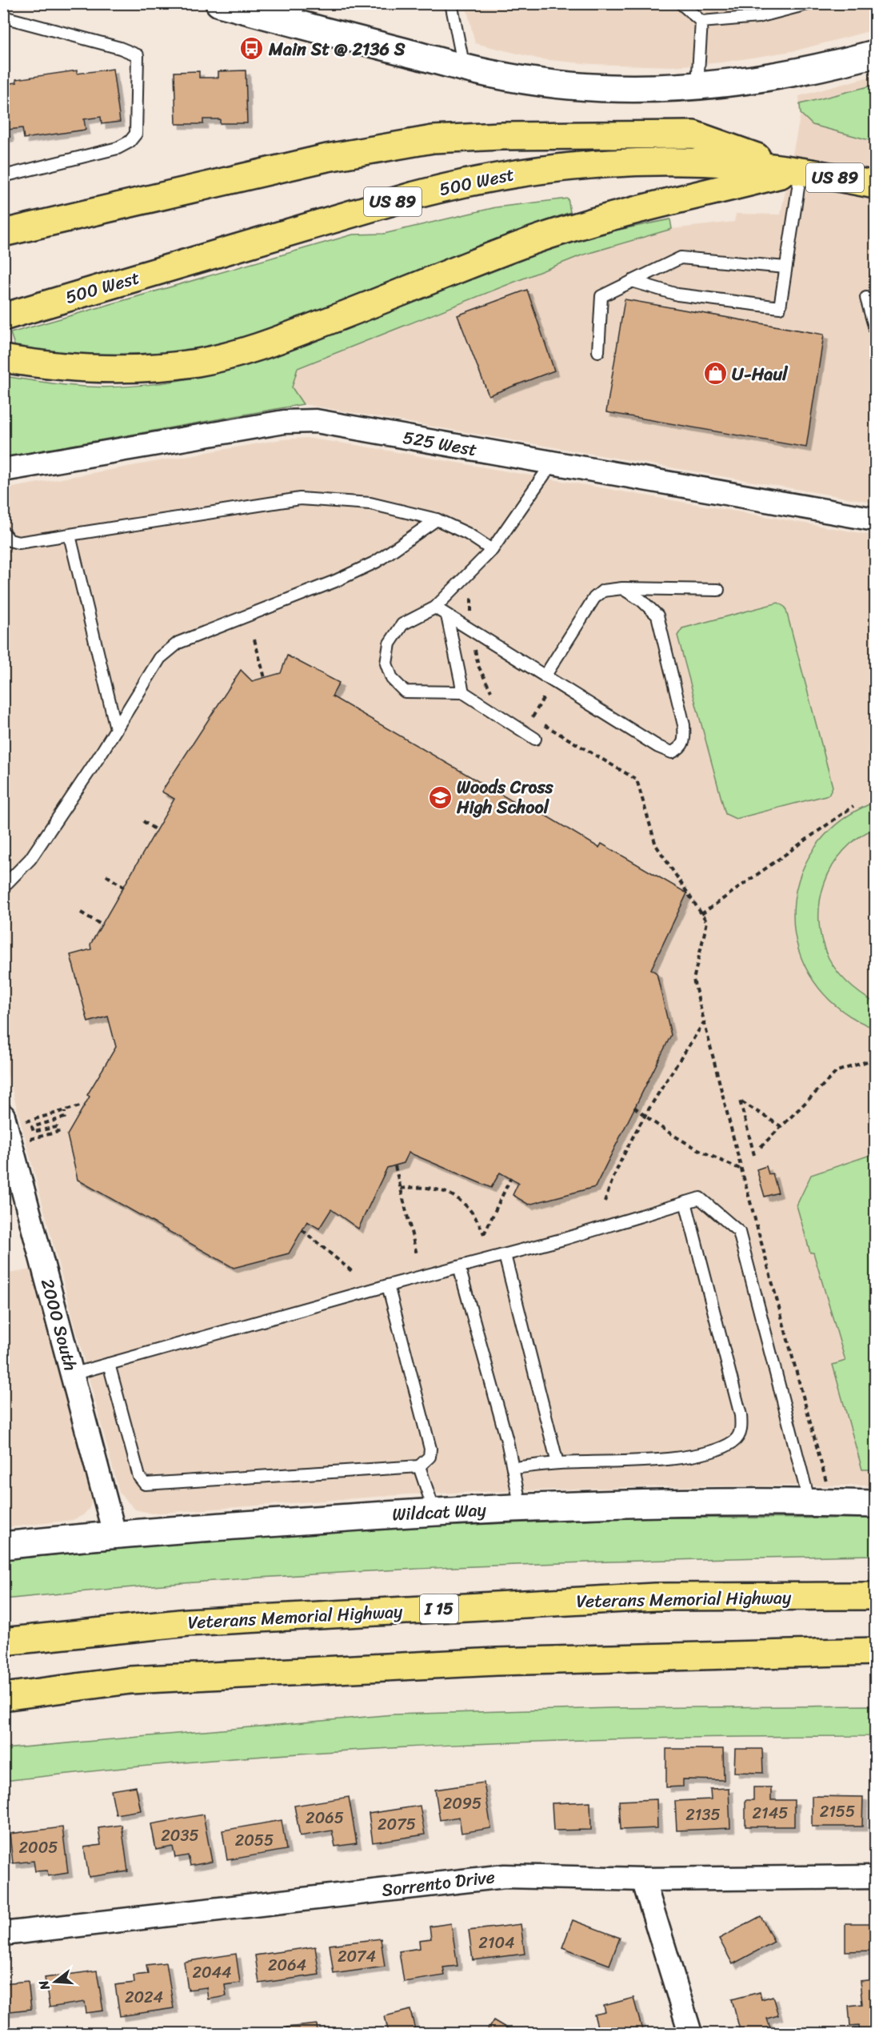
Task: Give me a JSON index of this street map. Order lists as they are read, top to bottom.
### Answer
{
  "streets": {
    "main road": [
      "US 89",
      "500 West",
      "Veterans Memorial Highway",
      "I 15"
    ],
    "street": [
      "525 West",
      "2000 South",
      "Wildcat Way",
      "Sorrento Drive"
    ]
  },
  "crossings": [
    ["US 89", "500 West"],
    ["2000 South", "Wildcat Way"]
  ],
  "places": {
    "bus stop": ["Main St @ 2136 S"],
    "shop": ["U-Haul"],
    "school or university": ["Woods Cross High School"]
  },
  "house_numbers": [
    "2095",
    "2155",
    "2145",
    "2135",
    "2065",
    "2075",
    "2035",
    "2055",
    "2005",
    "2104",
    "2074",
    "2064",
    "2044",
    "2024"
  ],
  "north": "left"
}
